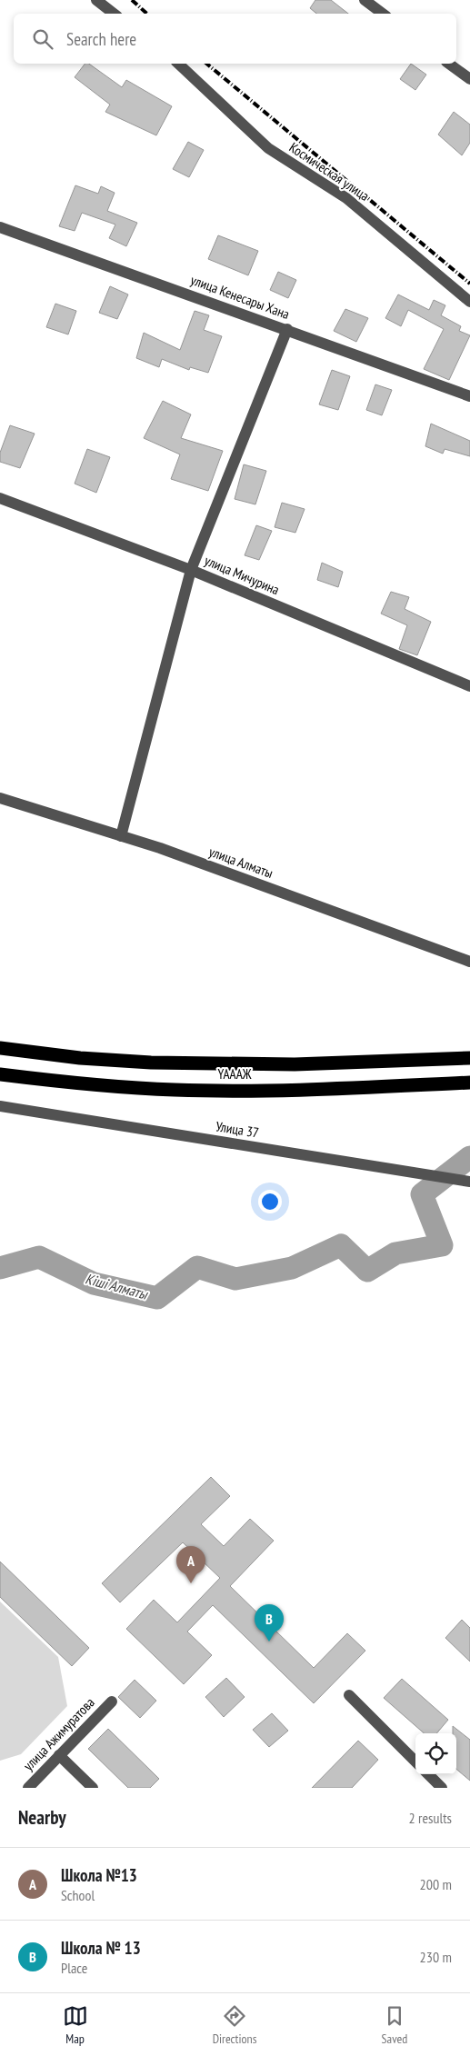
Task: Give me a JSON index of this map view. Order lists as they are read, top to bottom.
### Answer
{
  "streets": {
    "highway": ["ҮАААЖ"],
    "street": [
      "Космическая улица",
      "улица Кенесары Хана",
      "улица Мичурина",
      "улица Алматы",
      "Улица 37",
      "улица Ажимуратова"
    ]
  },
  "water": ["Кіші Алматы"],
  "page": {
    "search": "Search here",
    "pins": ["A", "B"],
    "heading": ["Nearby", "2 results"],
    "list": [
      {
        "mark": "A",
        "name": "Школа №13",
        "note": "School",
        "value": "200 m"
      },
      {
        "mark": "B",
        "name": "Школа № 13",
        "note": "Place",
        "value": "230 m"
      }
    ],
    "nav": ["Map", "Directions", "Saved"]
  }
}
